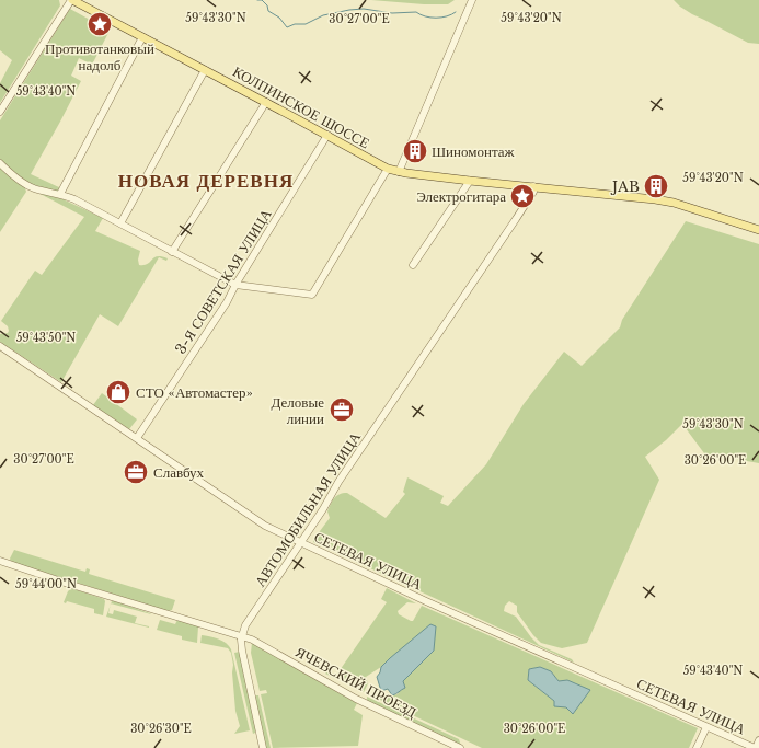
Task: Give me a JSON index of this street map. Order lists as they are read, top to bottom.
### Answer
{
  "streets": {
    "main road": ["КОЛПИНСКОЕ ШОССЕ"],
    "street": [
      "3-Я СОВЕТСКАЯ УЛИЦА",
      "АВТОМОБИЛЬНАЯ УЛИЦА",
      "СЕТЕВАЯ УЛИЦА",
      "ЯЧЕВСКИЙ ПРОЕЗД"
    ]
  },
  "crossings": [
    ["КОЛПИНСКОЕ ШОССЕ", "3-Я СОВЕТСКАЯ УЛИЦА"],
    ["КОЛПИНСКОЕ ШОССЕ", "АВТОМОБИЛЬНАЯ УЛИЦА"],
    ["3-Я СОВЕТСКАЯ УЛИЦА", "СЕТЕВАЯ УЛИЦА"],
    ["АВТОМОБИЛЬНАЯ УЛИЦА", "СЕТЕВАЯ УЛИЦА"],
    ["АВТОМОБИЛЬНАЯ УЛИЦА", "ЯЧЕВСКИЙ ПРОЕЗД"]
  ],
  "districts": ["НОВАЯ ДЕРЕВНЯ"],
  "places": {
    "place": ["Противотанковый надолб", "Электрогитара"],
    "building": ["Шиномонтаж", "JAB"],
    "shop": ["СТО «Автомастер»"],
    "office": ["Деловые линии", "Славбух"]
  },
  "coordinates": [
    "59°43'30\"N",
    "59°43'20\"N",
    "30°27'00\"E",
    "59°43'40\"N",
    "59°43'50\"N",
    "30°26'00\"E",
    "59°44'00\"N",
    "30°26'30\"E"
  ]
}
